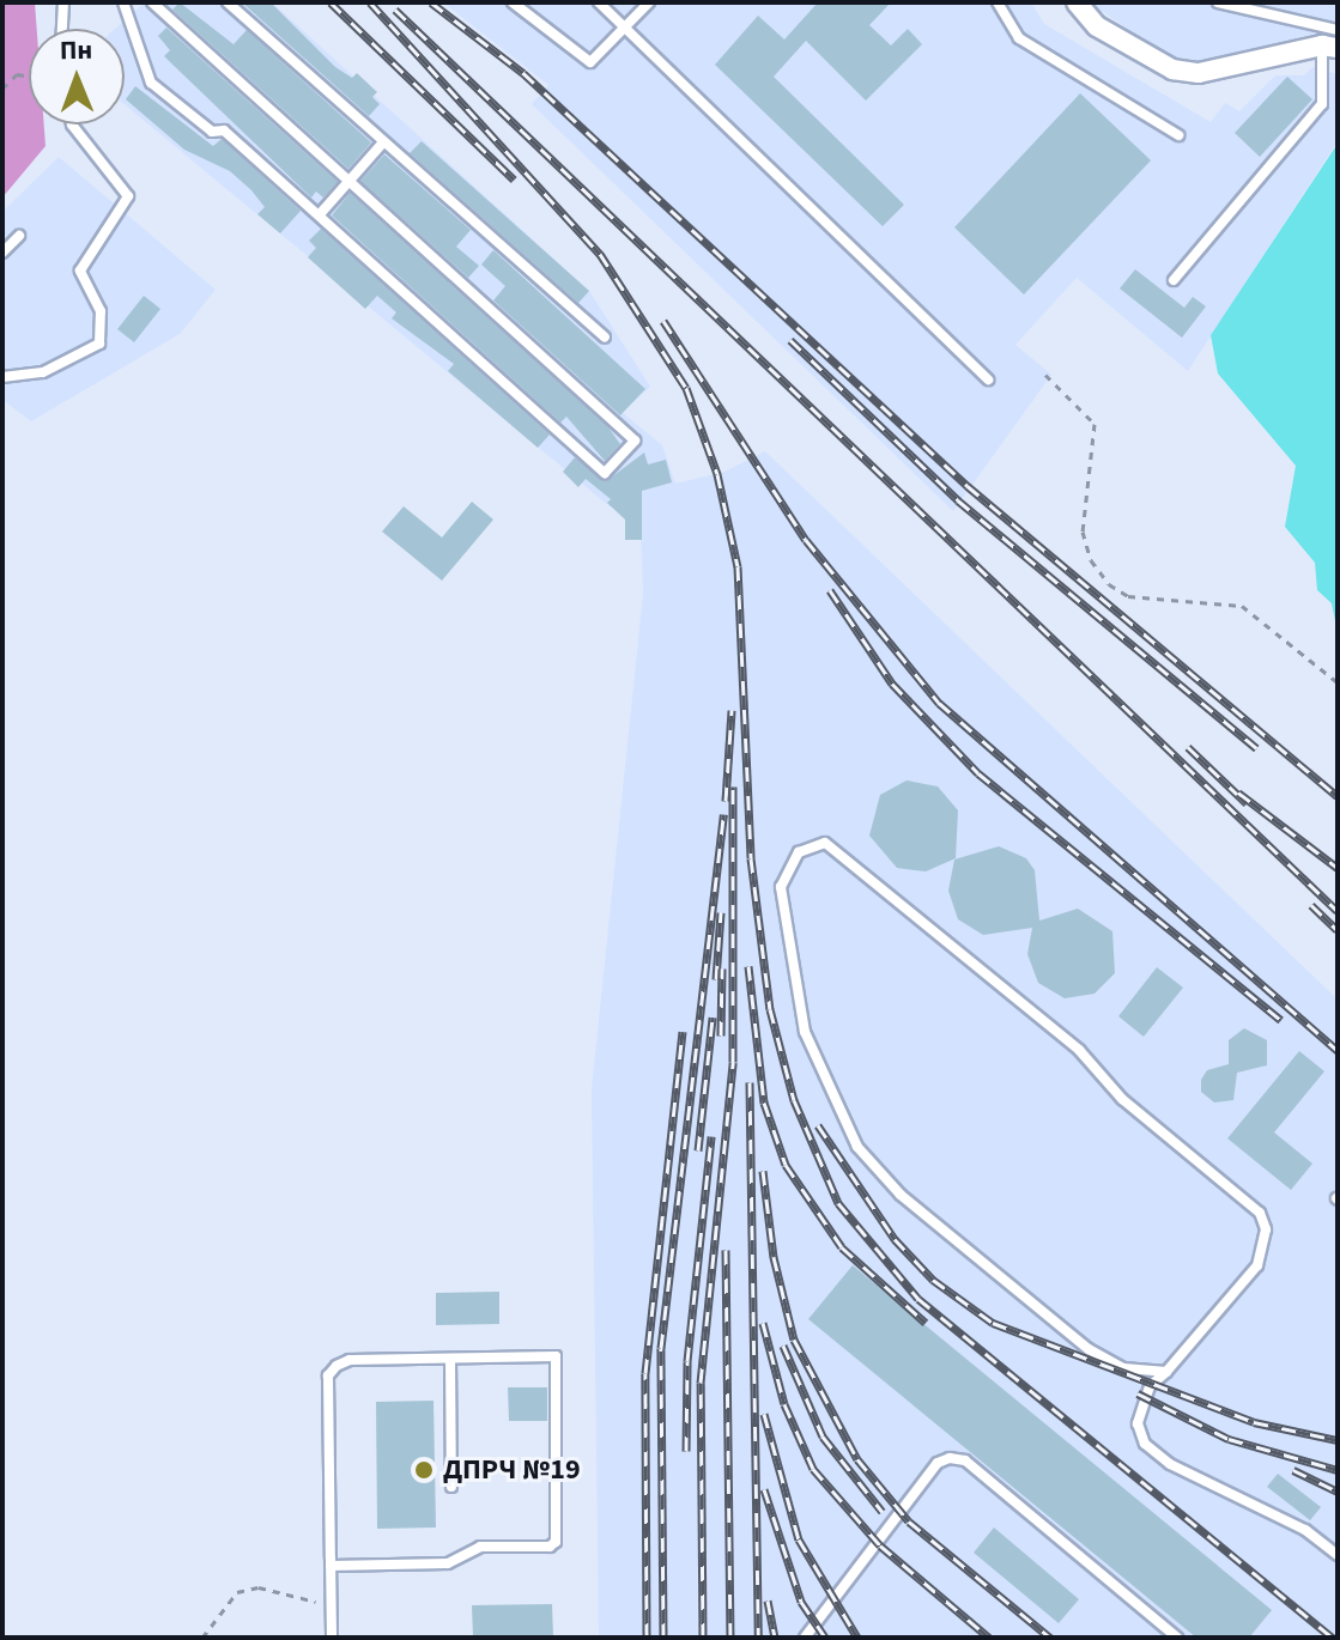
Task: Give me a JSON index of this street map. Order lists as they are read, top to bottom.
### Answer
{
  "places": ["ДПРЧ №19"],
  "north": "top"
}
